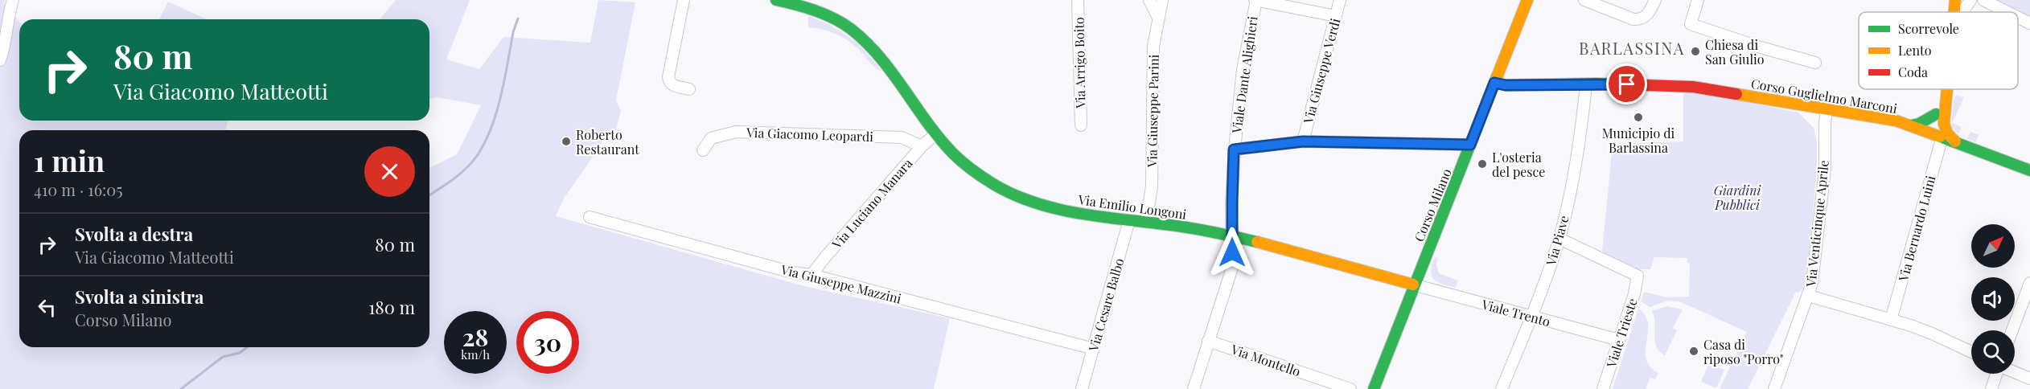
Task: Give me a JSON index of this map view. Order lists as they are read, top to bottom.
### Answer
{
  "streets": {
    "street": [
      "Via Arrigo Boito",
      "Via Giuseppe Verdi",
      "Viale Dante Alighieri",
      "Corso Guglielmo Marconi",
      "Via Giuseppe Parini",
      "Via Giacomo Leopardi",
      "Via Luciano Manara",
      "Corso Milano",
      "Via Emilio Longoni",
      "Via Venticinque Aprile",
      "Via Bernardo Luini",
      "Via Piave",
      "Via Giuseppe Mazzini",
      "Via Cesare Balbo",
      "Viale Trento",
      "Viale Trieste",
      "Via Montello"
    ]
  },
  "crossings": [
    ["Viale Dante Alighieri", "Via Emilio Longoni"],
    ["Viale Dante Alighieri", "Via Montello"],
    ["Corso Guglielmo Marconi", "Corso Milano"],
    ["Corso Guglielmo Marconi", "Via Venticinque Aprile"],
    ["Corso Guglielmo Marconi", "Via Bernardo Luini"],
    ["Corso Guglielmo Marconi", "Via Piave"],
    ["Via Giuseppe Parini", "Via Emilio Longoni"],
    ["Via Giacomo Leopardi", "Via Luciano Manara"],
    ["Via Luciano Manara", "Via Emilio Longoni"],
    ["Via Luciano Manara", "Via Giuseppe Mazzini"],
    ["Corso Milano", "Via Emilio Longoni"],
    ["Corso Milano", "Viale Trento"],
    ["Via Emilio Longoni", "Via Cesare Balbo"],
    ["Via Emilio Longoni", "Viale Trento"],
    ["Via Piave", "Viale Trento"],
    ["Via Piave", "Viale Trieste"],
    ["Via Giuseppe Mazzini", "Via Cesare Balbo"],
    ["Viale Trento", "Viale Trieste"]
  ],
  "districts": ["BARLASSINA"],
  "parks": ["Giardini Pubblici"],
  "places": [
    "Chiesa di San Giulio",
    "Municipio di Barlassina",
    "Roberto Restaurant",
    "L'osteria del pesce",
    "Casa di riposo \"Porro\""
  ],
  "legend": ["Scorrevole", "Lento", "Coda"],
  "north": "top right",
  "page": {
    "turn": ["80 m", "Via Giacomo Matteotti"],
    "heading": ["1 min", "410 m · 16:05"],
    "list": [
      {
        "name": "Svolta a destra",
        "note": "Via Giacomo Matteotti",
        "value": "80 m"
      },
      {
        "name": "Svolta a sinistra",
        "note": "Corso Milano",
        "value": "180 m"
      }
    ],
    "speed": "28 km/h",
    "limit": "30"
  }
}
